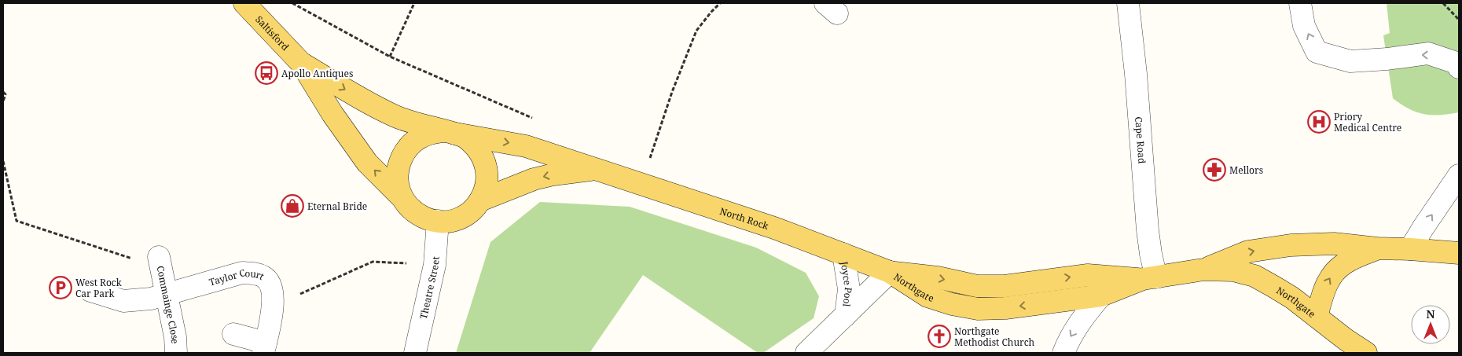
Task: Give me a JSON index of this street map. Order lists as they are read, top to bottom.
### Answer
{
  "streets": {
    "main road": ["Saltisford", "North Rock", "Northgate"],
    "street": [
      "Cape Road",
      "Taylor Court",
      "Joyce Pool",
      "Theatre Street",
      "Commainge Close"
    ]
  },
  "crossings": [
    ["Cape Road", "Northgate"],
    ["North Rock", "Joyce Pool"],
    ["North Rock", "Northgate"],
    ["North Rock", "Theatre Street"],
    ["Taylor Court", "Commainge Close"],
    ["Joyce Pool", "Northgate"]
  ],
  "places": {
    "bus stop": ["Apollo Antiques"],
    "hospital": ["Priory Medical Centre"],
    "pharmacy": ["Mellors"],
    "shop": ["Eternal Bride"],
    "parking": ["West Rock Car Park"],
    "church": ["Northgate Methodist Church"]
  },
  "north": "top"
}
